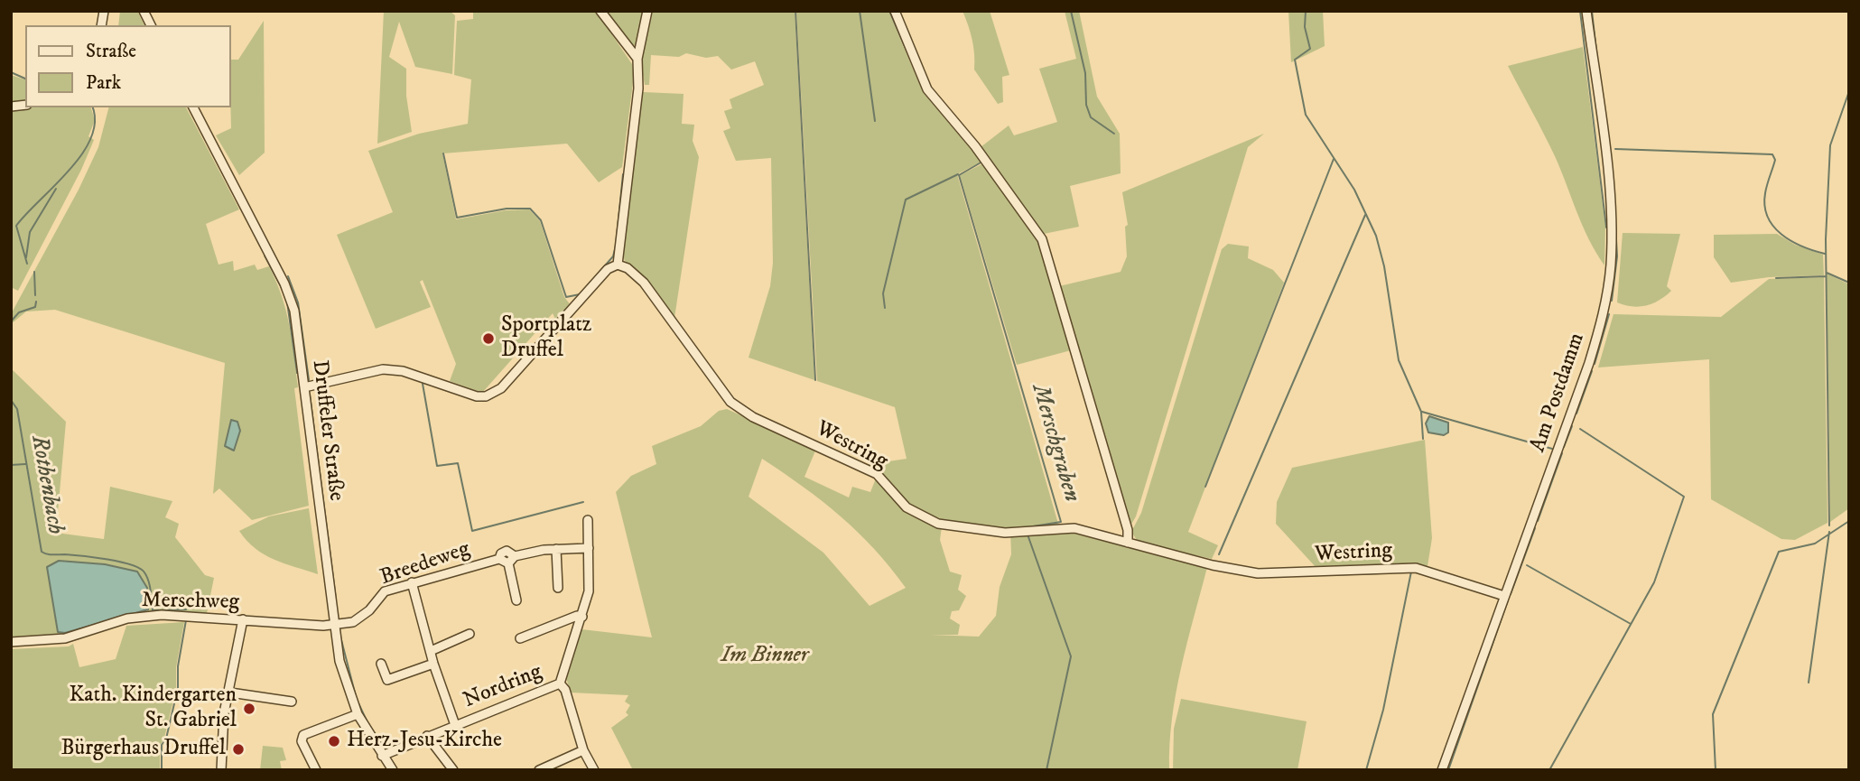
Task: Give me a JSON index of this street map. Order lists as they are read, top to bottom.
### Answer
{
  "streets": {
    "street": [
      "Am Postdamm",
      "Druffeler Straße",
      "Westring",
      "Breedeweg",
      "Merschweg",
      "Nordring"
    ]
  },
  "crossings": [
    ["Am Postdamm", "Westring"],
    ["Druffeler Straße", "Breedeweg"],
    ["Druffeler Straße", "Merschweg"],
    ["Druffeler Straße", "Nordring"],
    ["Breedeweg", "Merschweg"]
  ],
  "water": ["Merschgraben", "Rothenbach"],
  "parks": ["Im Binner"],
  "places": [
    "Sportplatz Druffel",
    "Kath. Kindergarten St. Gabriel",
    "Herz-Jesu-Kirche",
    "Bürgerhaus Druffel"
  ],
  "legend": ["Straße", "Park"]
}
